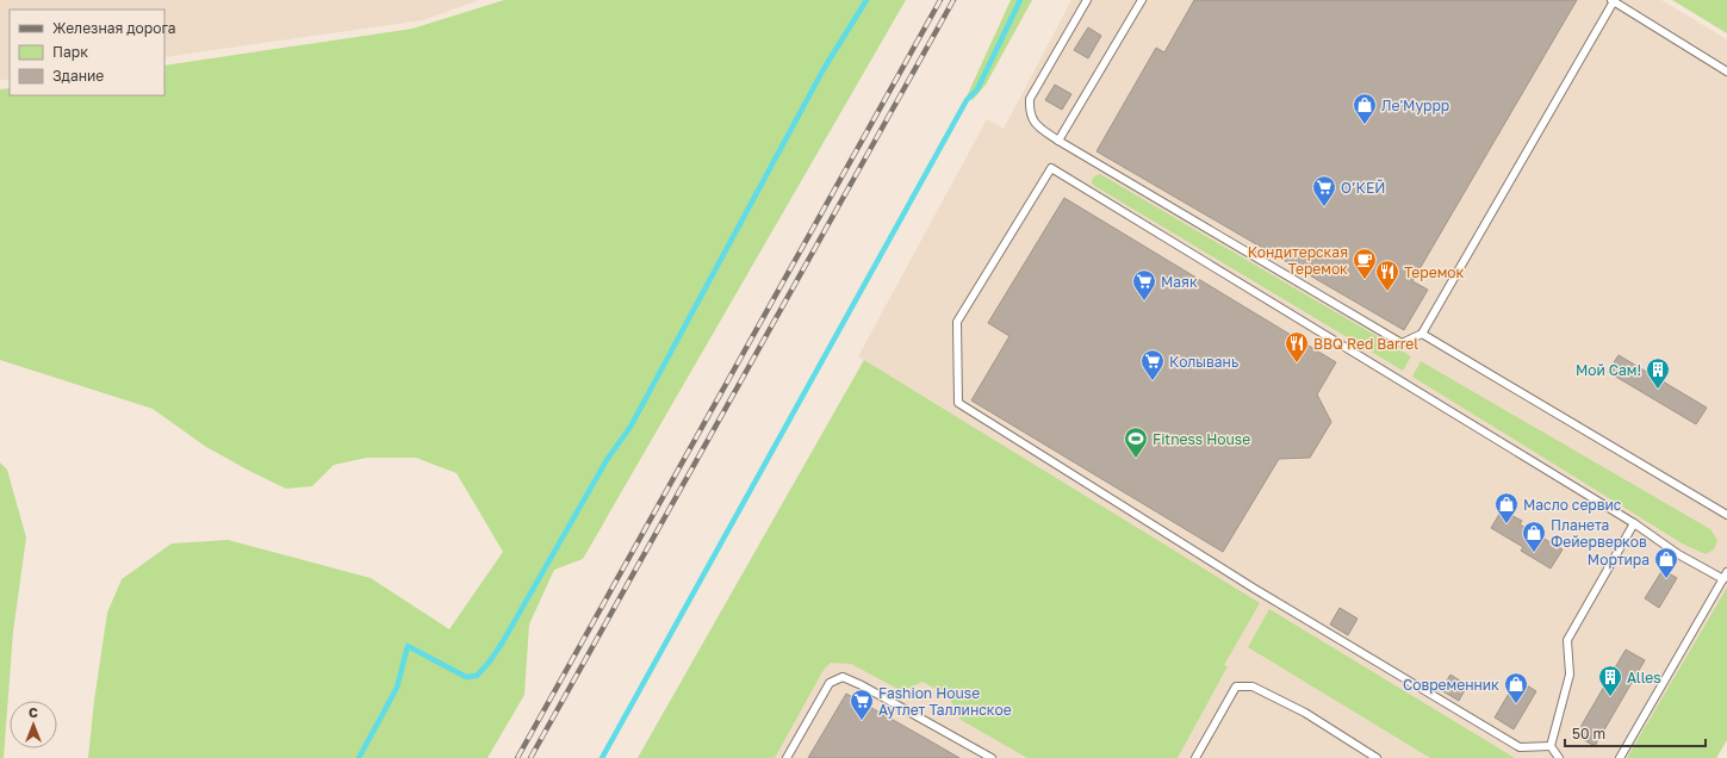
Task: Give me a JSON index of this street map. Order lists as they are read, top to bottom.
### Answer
{
  "places": {
    "shop": [
      "Ле'Муррр",
      "Масло сервис",
      "Планета Фейерверков",
      "Мортира",
      "Современник"
    ],
    "supermarket": [
      "О’КЕЙ",
      "Маяк",
      "Колывань",
      "Fashion House Аутлет Таллинское"
    ],
    "cafe": ["Кондитерская Теремок"],
    "restaurant": ["Теремок", "BBQ Red Barrel"],
    "building": ["Мой Сам!", "Alles"],
    "sports": ["Fitness House"]
  },
  "legend": ["Железная дорога", "Парк", "Здание"],
  "scale_bar": "50 m",
  "north": "top"
}
